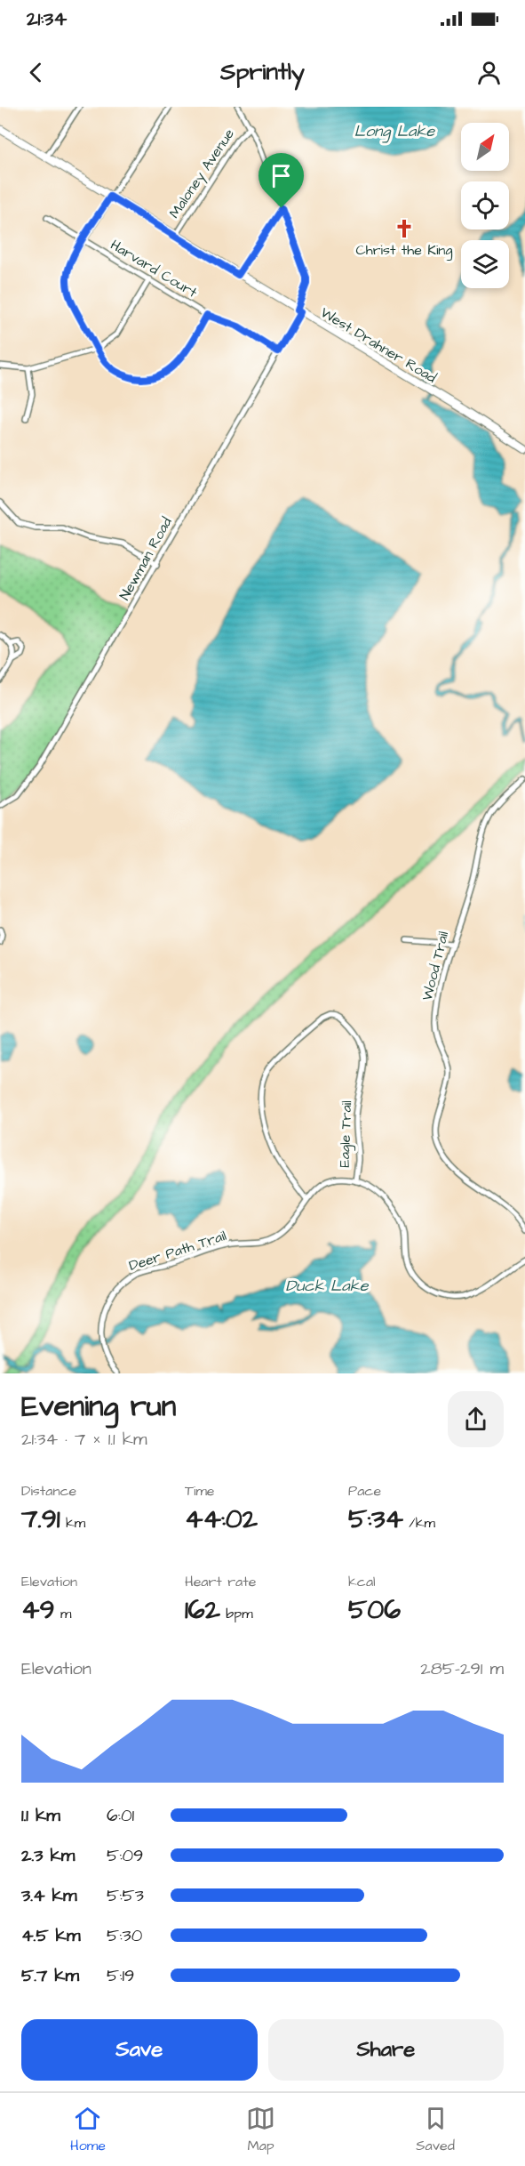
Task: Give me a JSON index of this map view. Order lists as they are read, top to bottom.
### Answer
{
  "streets": {
    "street": [
      "Maloney Avenue",
      "Harvard Court",
      "West Drahner Road",
      "Newman Road",
      "Wood Trail",
      "Eagle Trail",
      "Deer Path Trail"
    ]
  },
  "crossings": [
    ["Maloney Avenue", "West Drahner Road"],
    ["Maloney Avenue", "Newman Road"],
    ["Harvard Court", "Newman Road"],
    ["West Drahner Road", "Newman Road"],
    ["Eagle Trail", "Deer Path Trail"]
  ],
  "water": ["Long Lake", "Duck Lake"],
  "places": {
    "church": ["Christ the King"]
  },
  "north": "top right",
  "page": {
    "status": "21:34",
    "header": "Sprintly",
    "heading": ["Evening run", "21:34 · 7 × 1.1 km"],
    "stats": [
      ["Distance", "7.91 km"],
      ["Time", "44:02"],
      ["Pace", "5:34 /km"],
      ["Elevation", "49 m"],
      ["Heart rate", "162 bpm"],
      ["kcal", "506"]
    ],
    "chart": ["Elevation", "285–291 m"],
    "list": [
      {
        "name": "1.1 km",
        "note": "6:01"
      },
      {
        "name": "2.3 km",
        "note": "5:09"
      },
      {
        "name": "3.4 km",
        "note": "5:53"
      },
      {
        "name": "4.5 km",
        "note": "5:30"
      },
      {
        "name": "5.7 km",
        "note": "5:19"
      }
    ],
    "buttons": ["Save", "Share"],
    "tabs": ["Home", "Map", "Saved"]
  }
}
